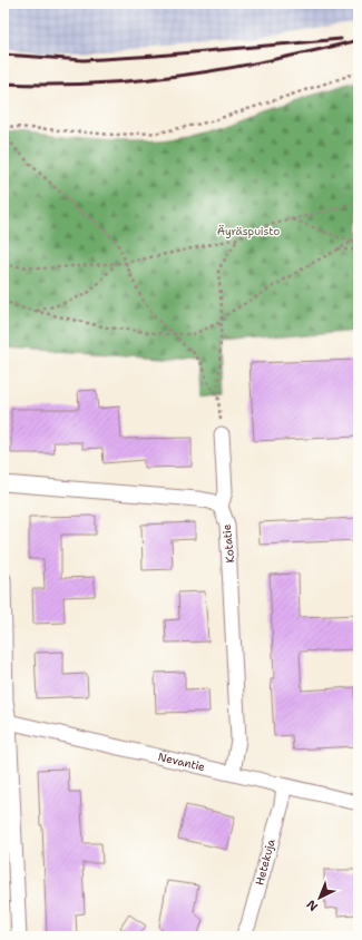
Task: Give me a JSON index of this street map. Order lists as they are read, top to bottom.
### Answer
{
  "streets": {
    "street": ["Kotatie", "Nevantie", "Hetekuja"]
  },
  "crossings": [
    ["Kotatie", "Nevantie"],
    ["Nevantie", "Hetekuja"]
  ],
  "parks": ["Äyräspuisto"],
  "north": "bottom left"
}
